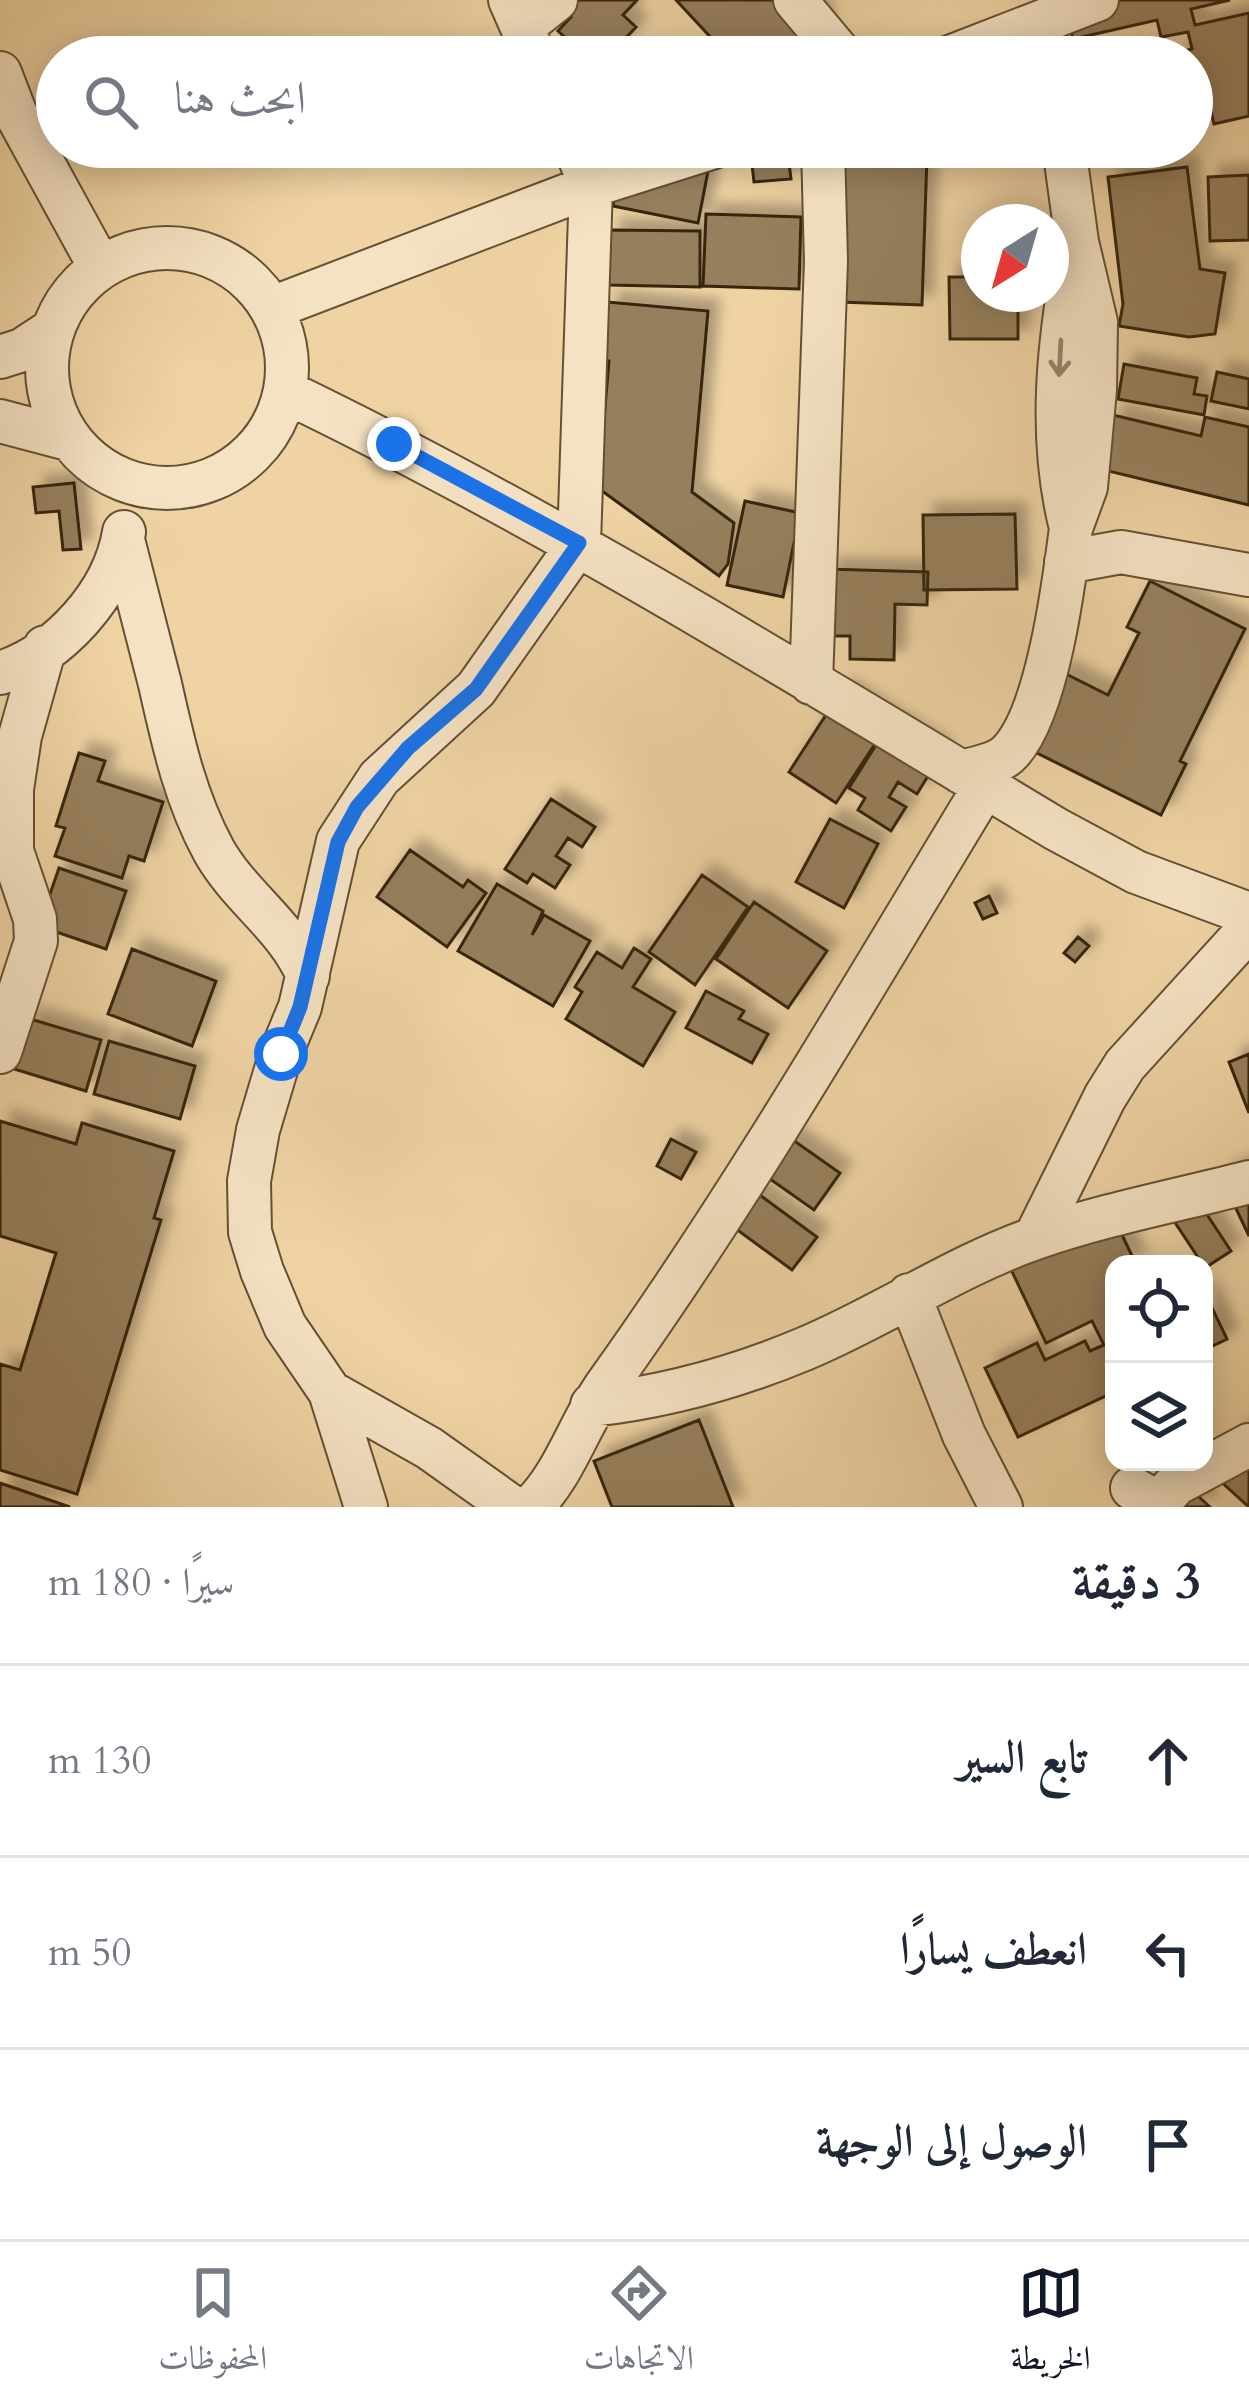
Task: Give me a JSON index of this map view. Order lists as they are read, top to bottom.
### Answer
{
  "north": "bottom left",
  "page": {
    "search": "ابحث هنا",
    "heading": ["3 دقيقة", "سيرًا · 180 m"],
    "list": [
      ["تابع السير", "130 m"],
      ["انعطف يسارًا", "50 m"],
      "الوصول إلى الوجهة"
    ],
    "nav": ["الخريطة", "الاتجاهات", "المحفوظات"]
  }
}
